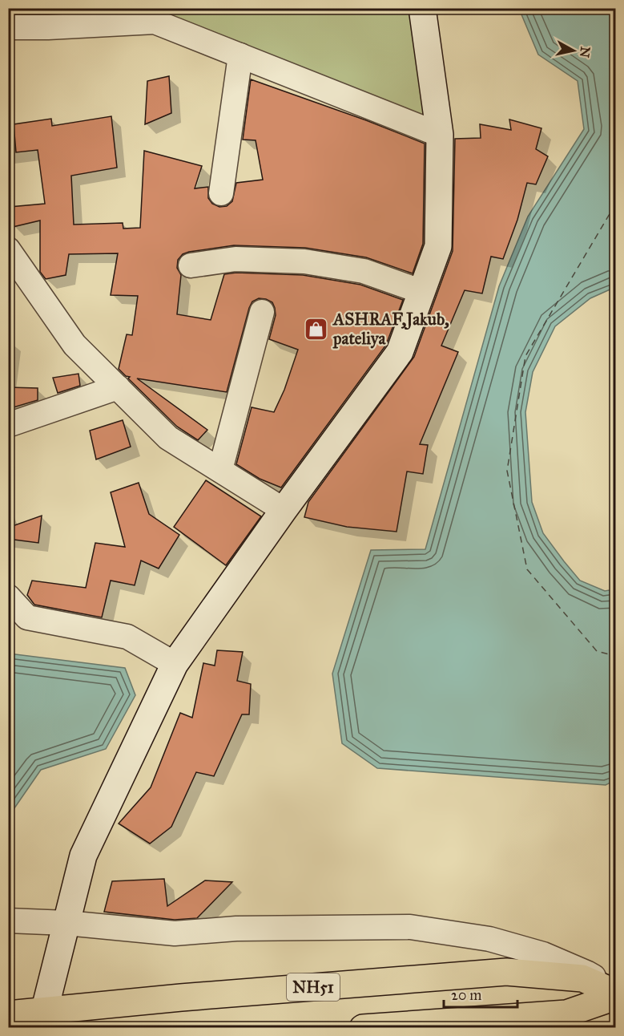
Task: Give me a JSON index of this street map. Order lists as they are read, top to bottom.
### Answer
{
  "streets": {
    "highway": ["NH51"]
  },
  "places": {
    "shop": ["ASHRAF,Jakub, pateliya"]
  },
  "scale_bar": "20 m",
  "north": "right"
}
